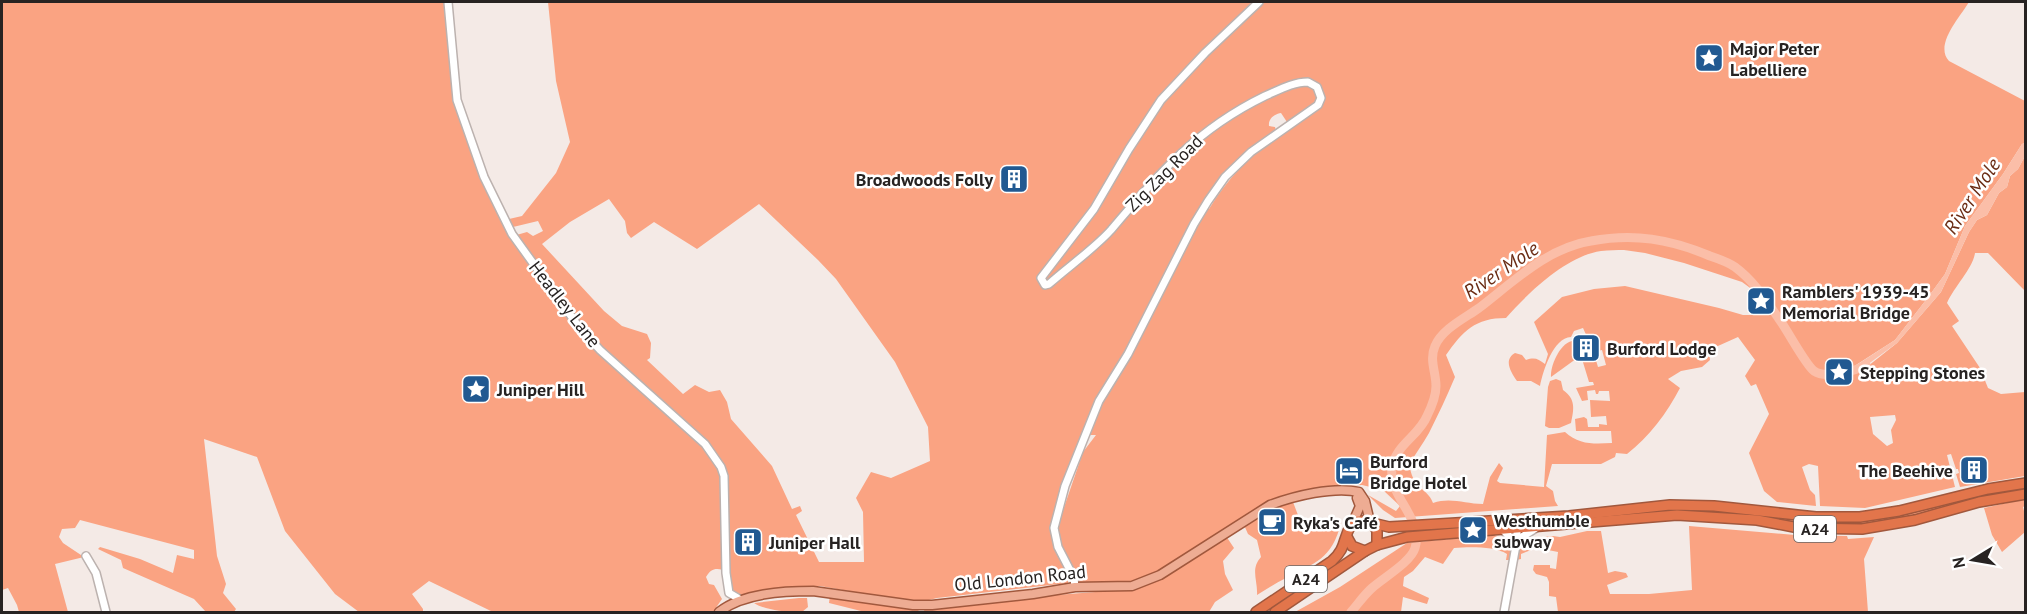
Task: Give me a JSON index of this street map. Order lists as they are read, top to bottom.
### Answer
{
  "streets": {
    "highway": ["A24"],
    "main road": ["Old London Road"],
    "street": ["Zig Zag Road", "Headley Lane"]
  },
  "crossings": [
    ["Zig Zag Road", "Old London Road"],
    ["Headley Lane", "Old London Road"]
  ],
  "water": ["River Mole"],
  "places": {
    "place": [
      "Major Peter Labelliere",
      "Ramblers' 1939-45 Memorial Bridge",
      "Stepping Stones",
      "Juniper Hill",
      "Westhumble subway"
    ],
    "building": [
      "Broadwoods Folly",
      "Burford Lodge",
      "The Beehive",
      "Juniper Hall"
    ],
    "hotel": ["Burford Bridge Hotel"],
    "cafe": ["Ryka's Café"]
  },
  "north": "left"
}
